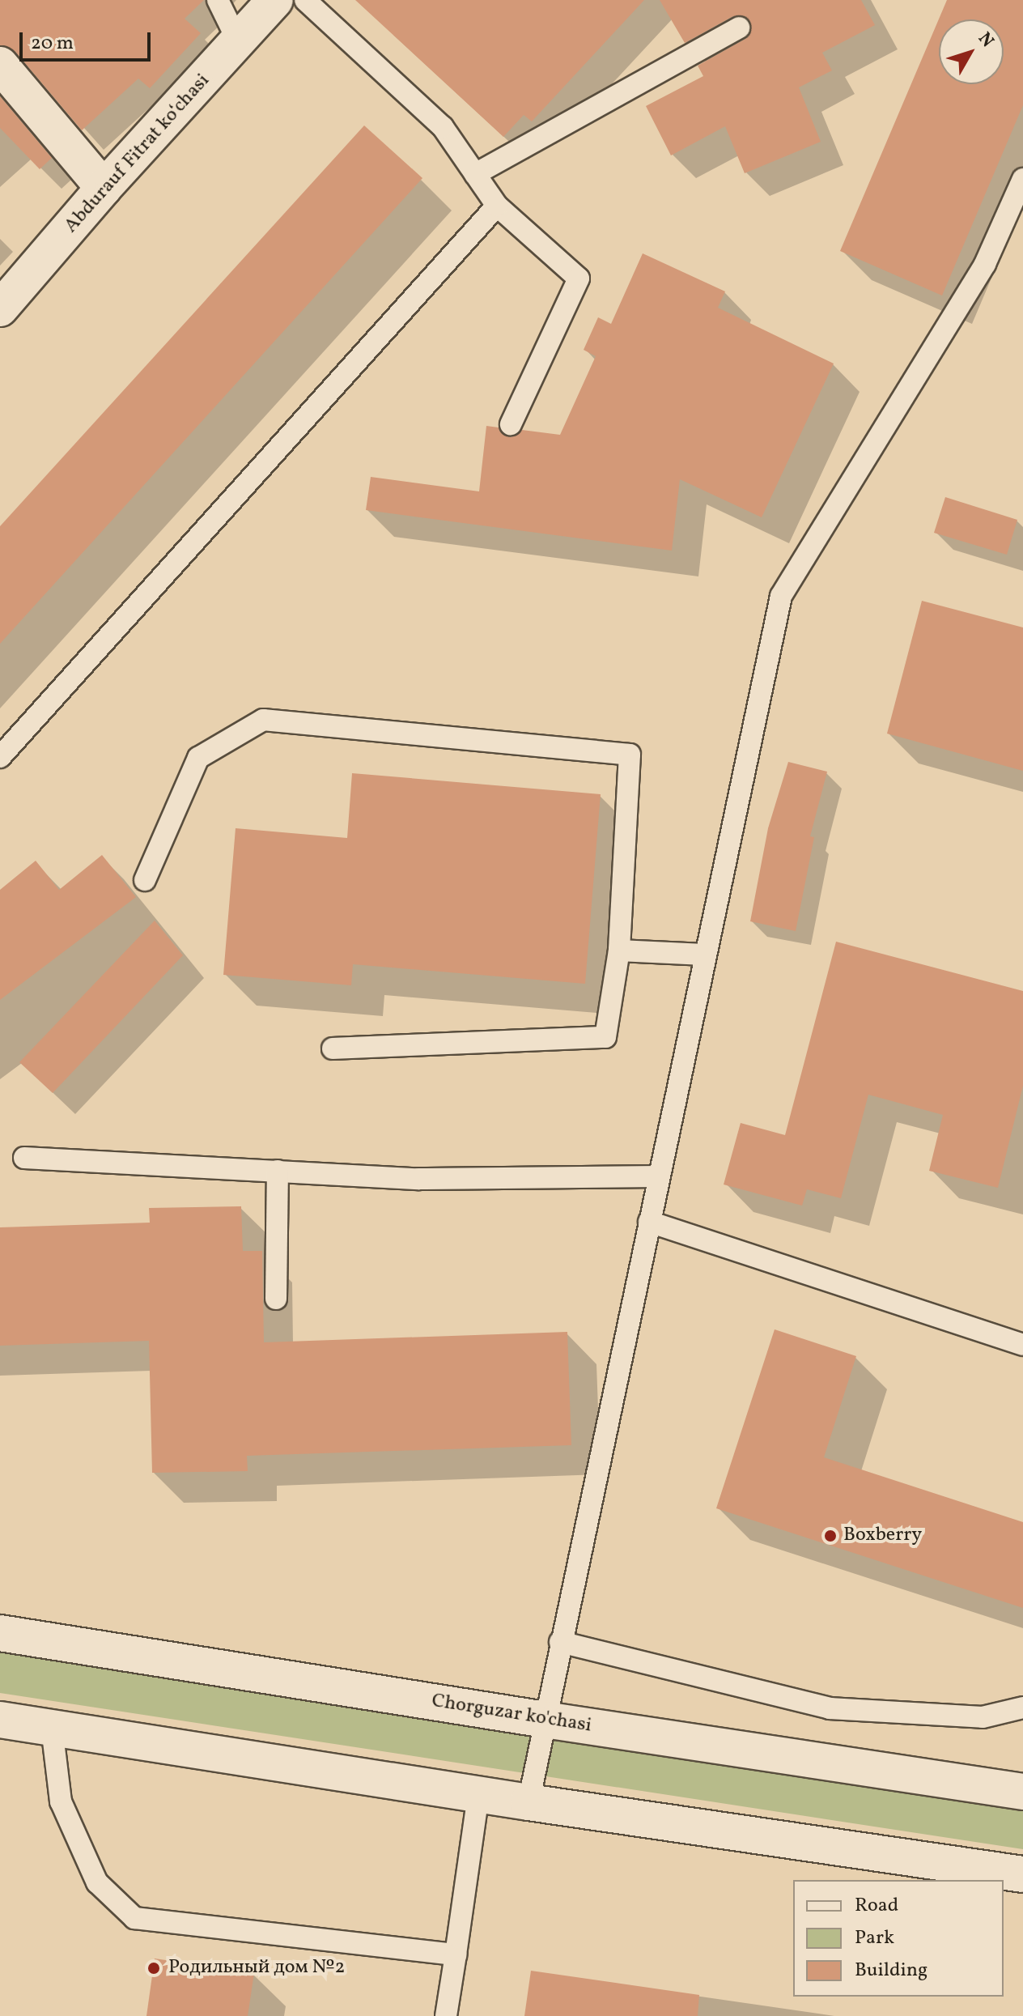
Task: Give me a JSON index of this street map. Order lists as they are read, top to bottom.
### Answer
{
  "streets": {
    "main road": ["Abdurauf Fitrat koʻchasi", "Chorguzar ko'chasi"]
  },
  "places": ["Boxberry", "Родильный дом №2"],
  "legend": ["Road", "Park", "Building"],
  "scale_bar": "20 m",
  "north": "top right"
}
